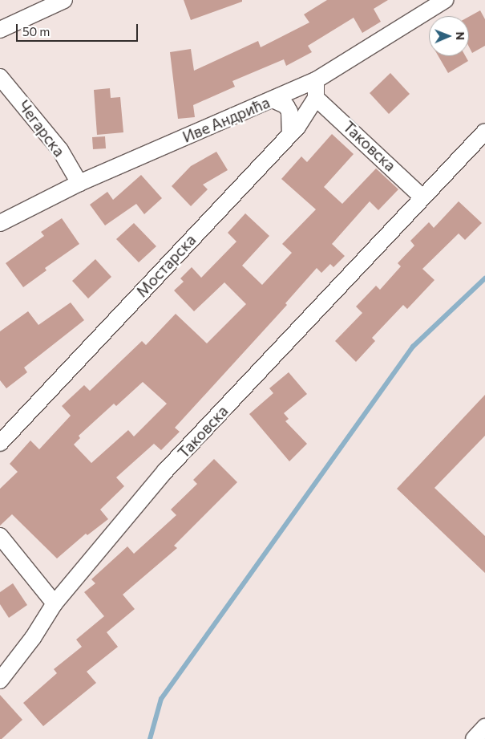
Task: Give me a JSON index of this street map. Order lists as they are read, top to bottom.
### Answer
{
  "streets": {
    "street": [
      "Иве Андрића",
      "Чегарска",
      "Таковска",
      "Мостарска"
    ]
  },
  "crossings": [
    ["Иве Андрића", "Чегарска"],
    ["Таковска", "Мостарска"]
  ],
  "scale_bar": "50 m",
  "north": "right"
}
